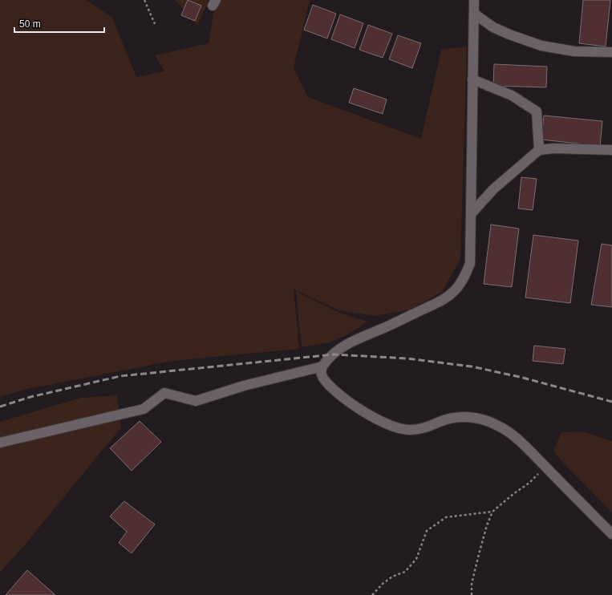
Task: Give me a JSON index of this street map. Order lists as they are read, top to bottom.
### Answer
{
  "scale_bar": "50 m"
}
